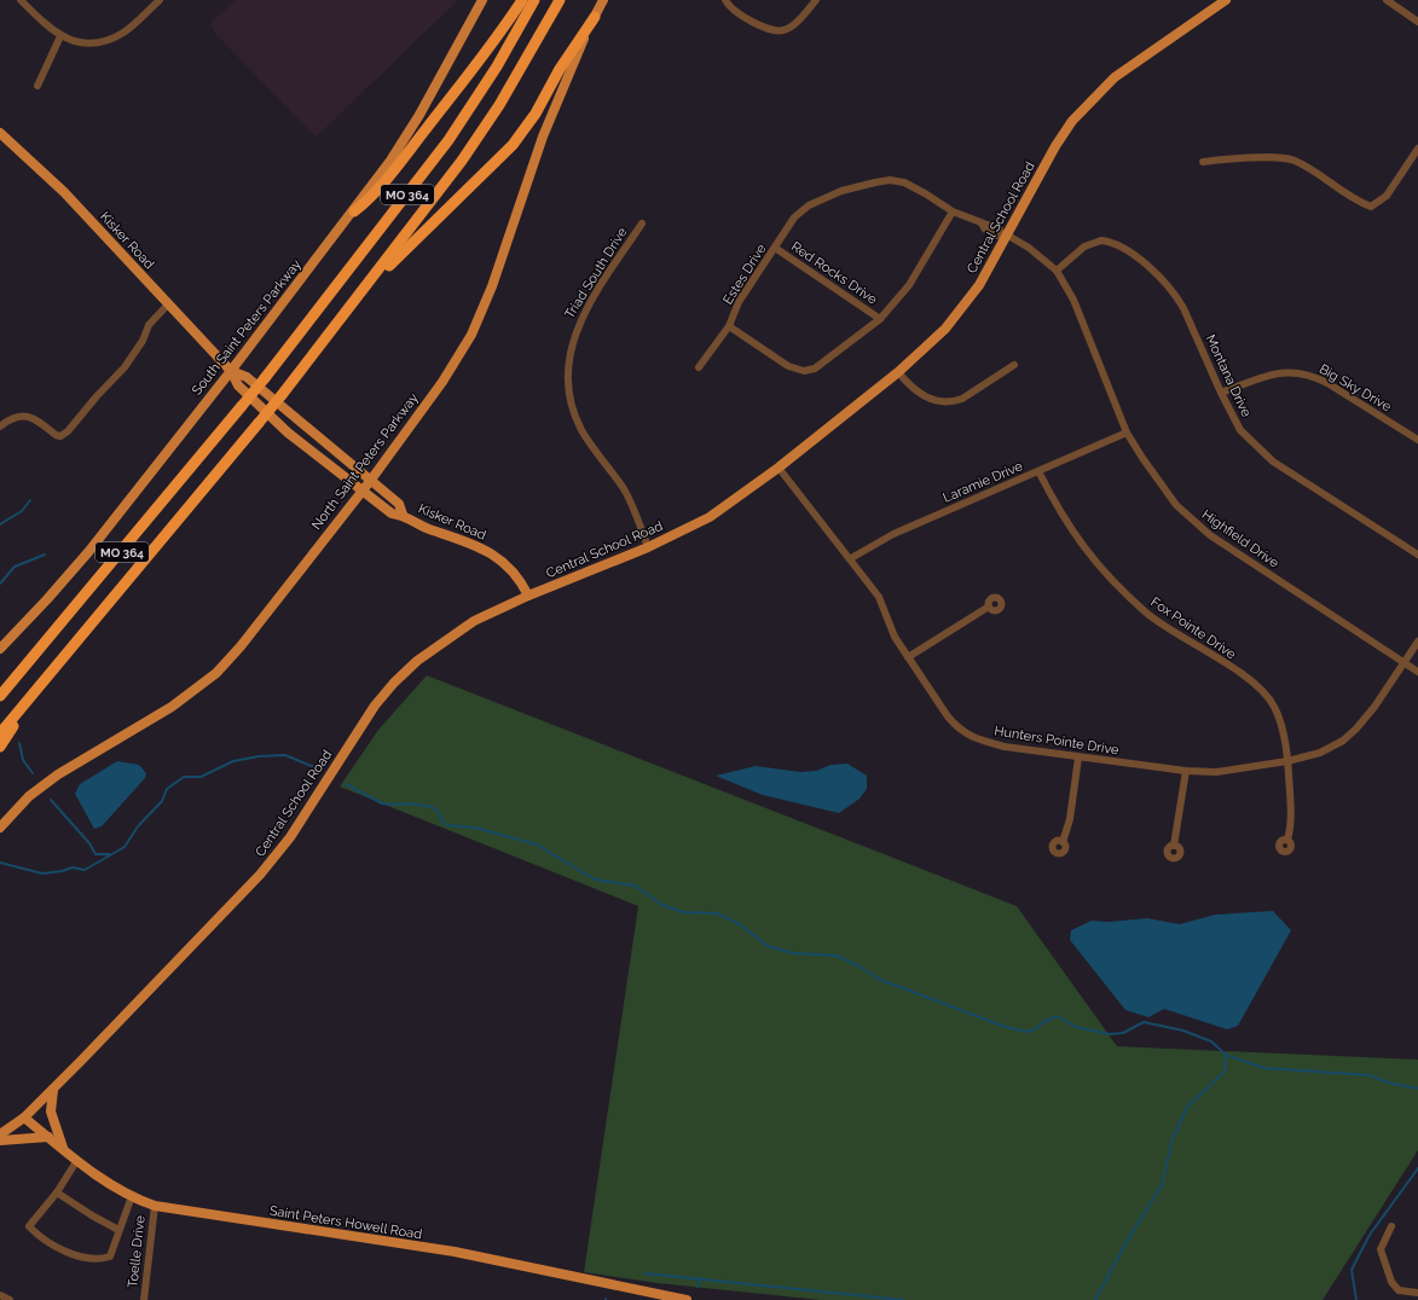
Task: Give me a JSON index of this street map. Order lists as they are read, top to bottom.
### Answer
{
  "streets": {
    "highway": ["MO 364"],
    "main road": [
      "Central School Road",
      "Kisker Road",
      "South Saint Peters Parkway",
      "North Saint Peters Parkway",
      "Saint Peters Howell Road"
    ],
    "street": [
      "Triad South Drive",
      "Red Rocks Drive",
      "Estes Drive",
      "Montana Drive",
      "Big Sky Drive",
      "Laramie Drive",
      "Highfield Drive",
      "Fox Pointe Drive",
      "Hunters Pointe Drive",
      "Toelle Drive"
    ]
  },
  "crossings": [
    ["Central School Road", "Kisker Road"],
    ["Central School Road", "Triad South Drive"],
    ["Central School Road", "Estes Drive"],
    ["Central School Road", "Highfield Drive"],
    ["Central School Road", "Hunters Pointe Drive"],
    ["Central School Road", "Saint Peters Howell Road"],
    ["Kisker Road", "South Saint Peters Parkway"],
    ["Kisker Road", "North Saint Peters Parkway"],
    ["Red Rocks Drive", "Estes Drive"],
    ["Estes Drive", "Highfield Drive"],
    ["Montana Drive", "Big Sky Drive"],
    ["Montana Drive", "Highfield Drive"],
    ["Laramie Drive", "Highfield Drive"],
    ["Laramie Drive", "Fox Pointe Drive"],
    ["Laramie Drive", "Hunters Pointe Drive"],
    ["Highfield Drive", "Hunters Pointe Drive"],
    ["Fox Pointe Drive", "Hunters Pointe Drive"],
    ["Saint Peters Howell Road", "Toelle Drive"]
  ]
}
